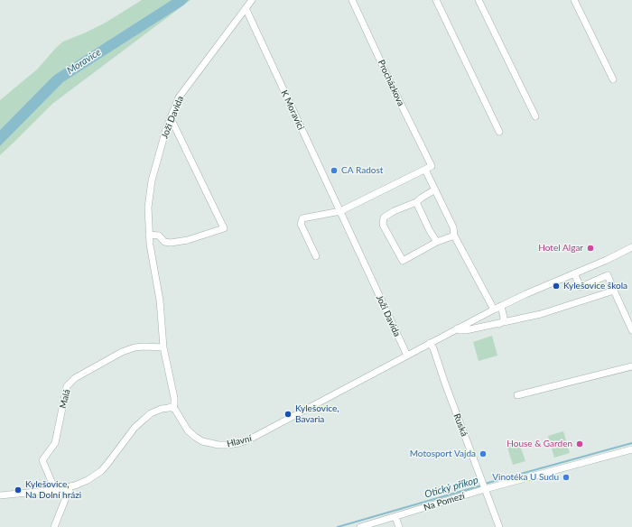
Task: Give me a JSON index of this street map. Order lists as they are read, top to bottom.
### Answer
{
  "streets": {
    "street": [
      "Procházkova",
      "K Moravici",
      "Joži Davida",
      "Malá",
      "Ruská",
      "Hlavní",
      "Na Pomezí"
    ]
  },
  "crossings": [
    ["K Moravici", "Joži Davida"],
    ["Joži Davida", "Malá"],
    ["Joži Davida", "Hlavní"],
    ["Ruská", "Hlavní"],
    ["Ruská", "Na Pomezí"]
  ],
  "water": ["Moravice", "Otický příkop"],
  "places": [
    "CA Radost",
    "Hotel Algar",
    "Kylešovice škola",
    "Kylešovice, Bavaria",
    "House & Garden",
    "Motosport Vajda",
    "Vinotéka U Sudu",
    "Kylešovice, Na Dolní hrázi"
  ]
}
